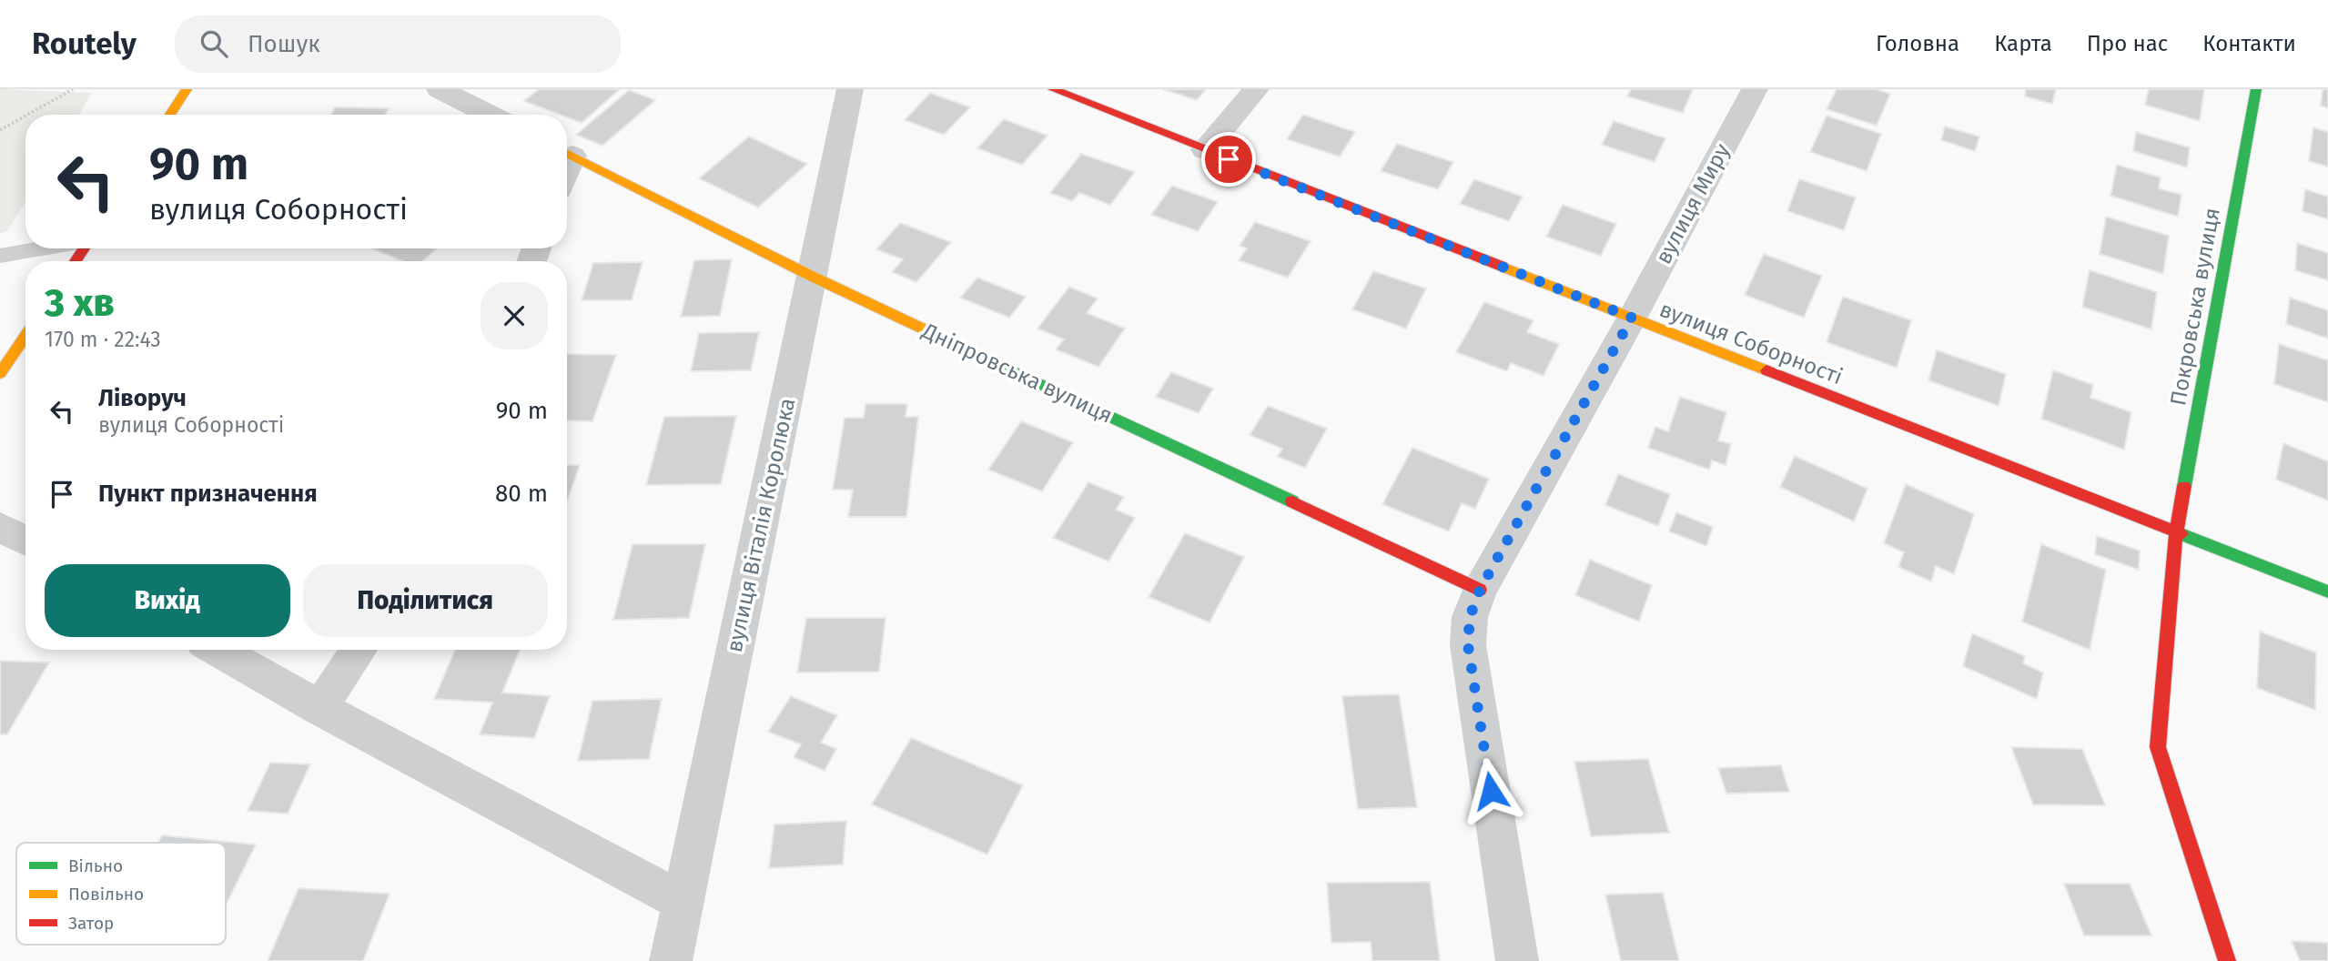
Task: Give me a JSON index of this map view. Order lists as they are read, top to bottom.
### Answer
{
  "streets": {
    "street": [
      "вулиця Миру",
      "Покровська вулиця",
      "вулиця Соборності",
      "Дніпровська вулиця",
      "вулиця Віталія Королюка"
    ]
  },
  "crossings": [
    ["вулиця Миру", "вулиця Соборності"],
    ["вулиця Миру", "Дніпровська вулиця"],
    ["Покровська вулиця", "вулиця Соборності"],
    ["Дніпровська вулиця", "вулиця Віталія Королюка"]
  ],
  "legend": ["Вільно", "Повільно", "Затор"],
  "page": {
    "header": "Routely",
    "search": "Пошук",
    "nav": [
      "Головна",
      "Карта",
      "Про нас",
      "Контакти"
    ],
    "turn": ["90 m", "вулиця Соборності"],
    "heading": ["3 хв", "170 m · 22:43"],
    "list": [
      {
        "name": "Ліворуч",
        "note": "вулиця Соборності",
        "value": "90 m"
      },
      {
        "name": "Пункт призначення",
        "value": "80 m"
      }
    ],
    "buttons": ["Вихід", "Поділитися"]
  }
}
